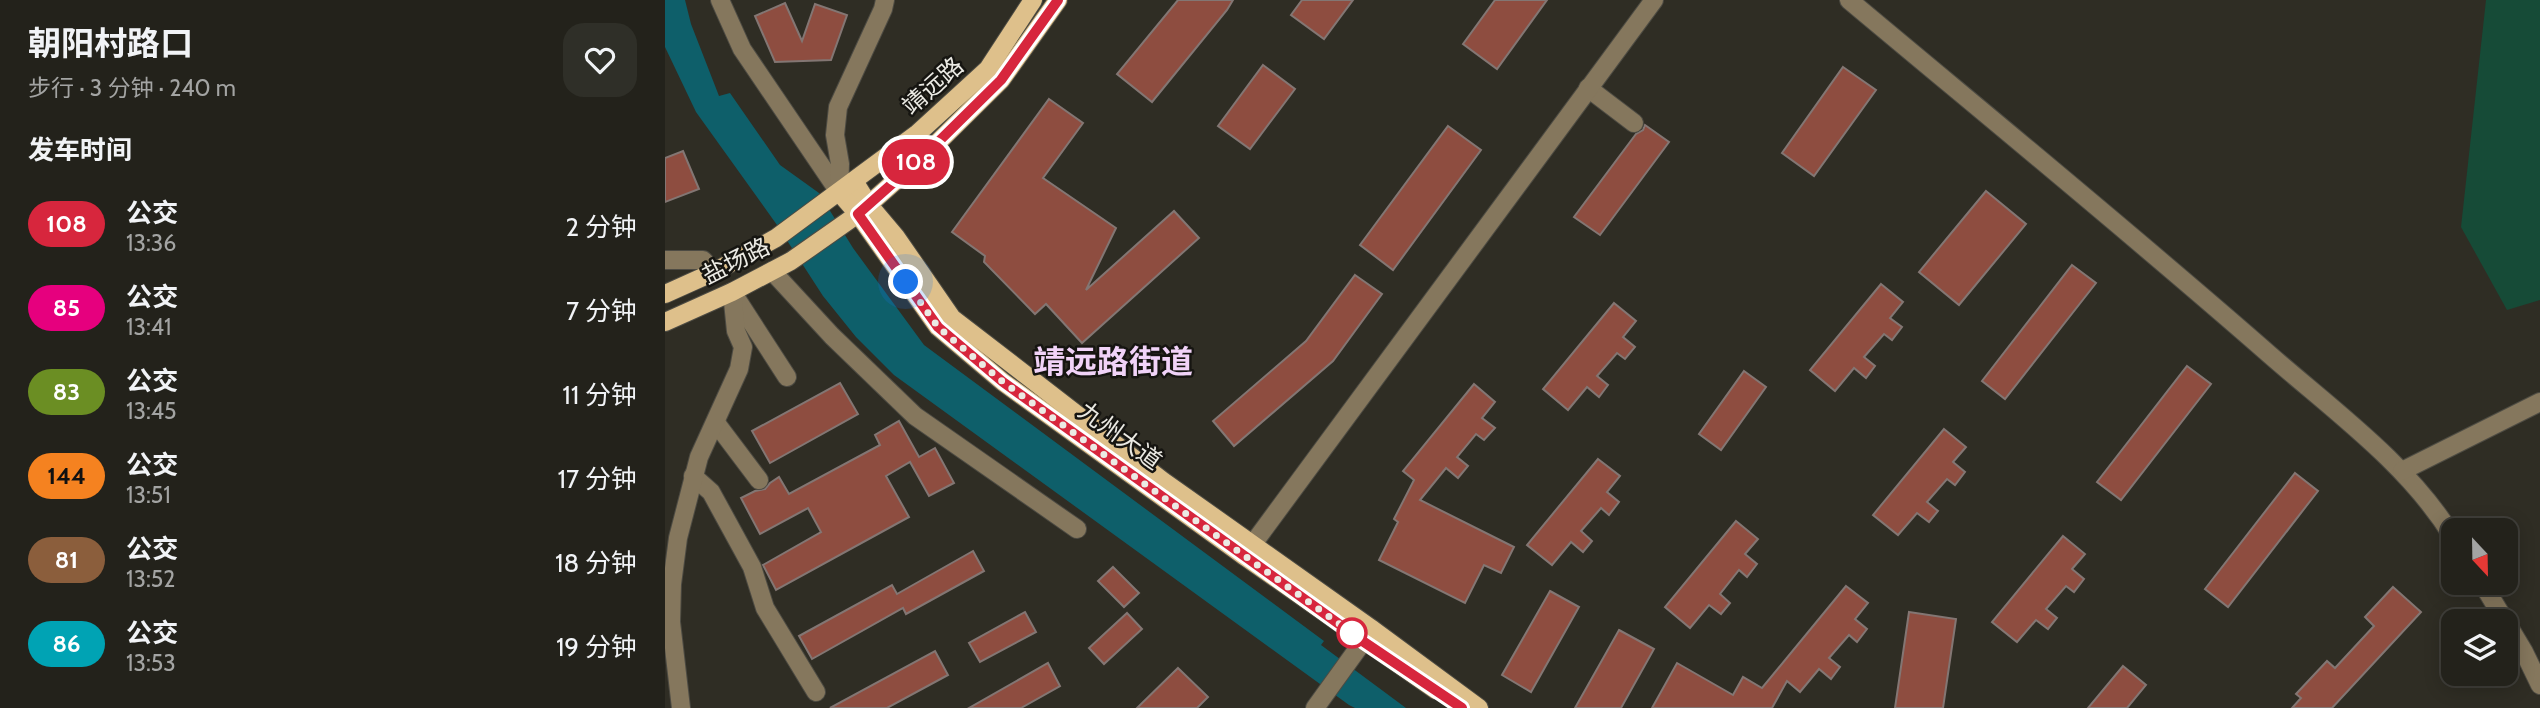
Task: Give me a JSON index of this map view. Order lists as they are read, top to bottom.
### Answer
{
  "streets": {
    "main road": ["靖远路", "盐场路", "九州大道"]
  },
  "crossings": [
    ["靖远路", "盐场路"],
    ["靖远路", "九州大道"]
  ],
  "districts": ["靖远路街道"],
  "lines": ["bus line 108"],
  "north": "bottom",
  "page": {
    "heading": [
      ["朝阳村路口", "步行 · 3 分钟 · 240 m"],
      "发车时间"
    ],
    "on_map": "108",
    "list": [
      {
        "mark": "108",
        "name": "公交",
        "note": "13:36",
        "value": "2 分钟"
      },
      {
        "mark": "85",
        "name": "公交",
        "note": "13:41",
        "value": "7 分钟"
      },
      {
        "mark": "83",
        "name": "公交",
        "note": "13:45",
        "value": "11 分钟"
      },
      {
        "mark": "144",
        "name": "公交",
        "note": "13:51",
        "value": "17 分钟"
      },
      {
        "mark": "81",
        "name": "公交",
        "note": "13:52",
        "value": "18 分钟"
      },
      {
        "mark": "86",
        "name": "公交",
        "note": "13:53",
        "value": "19 分钟"
      }
    ]
  }
}
